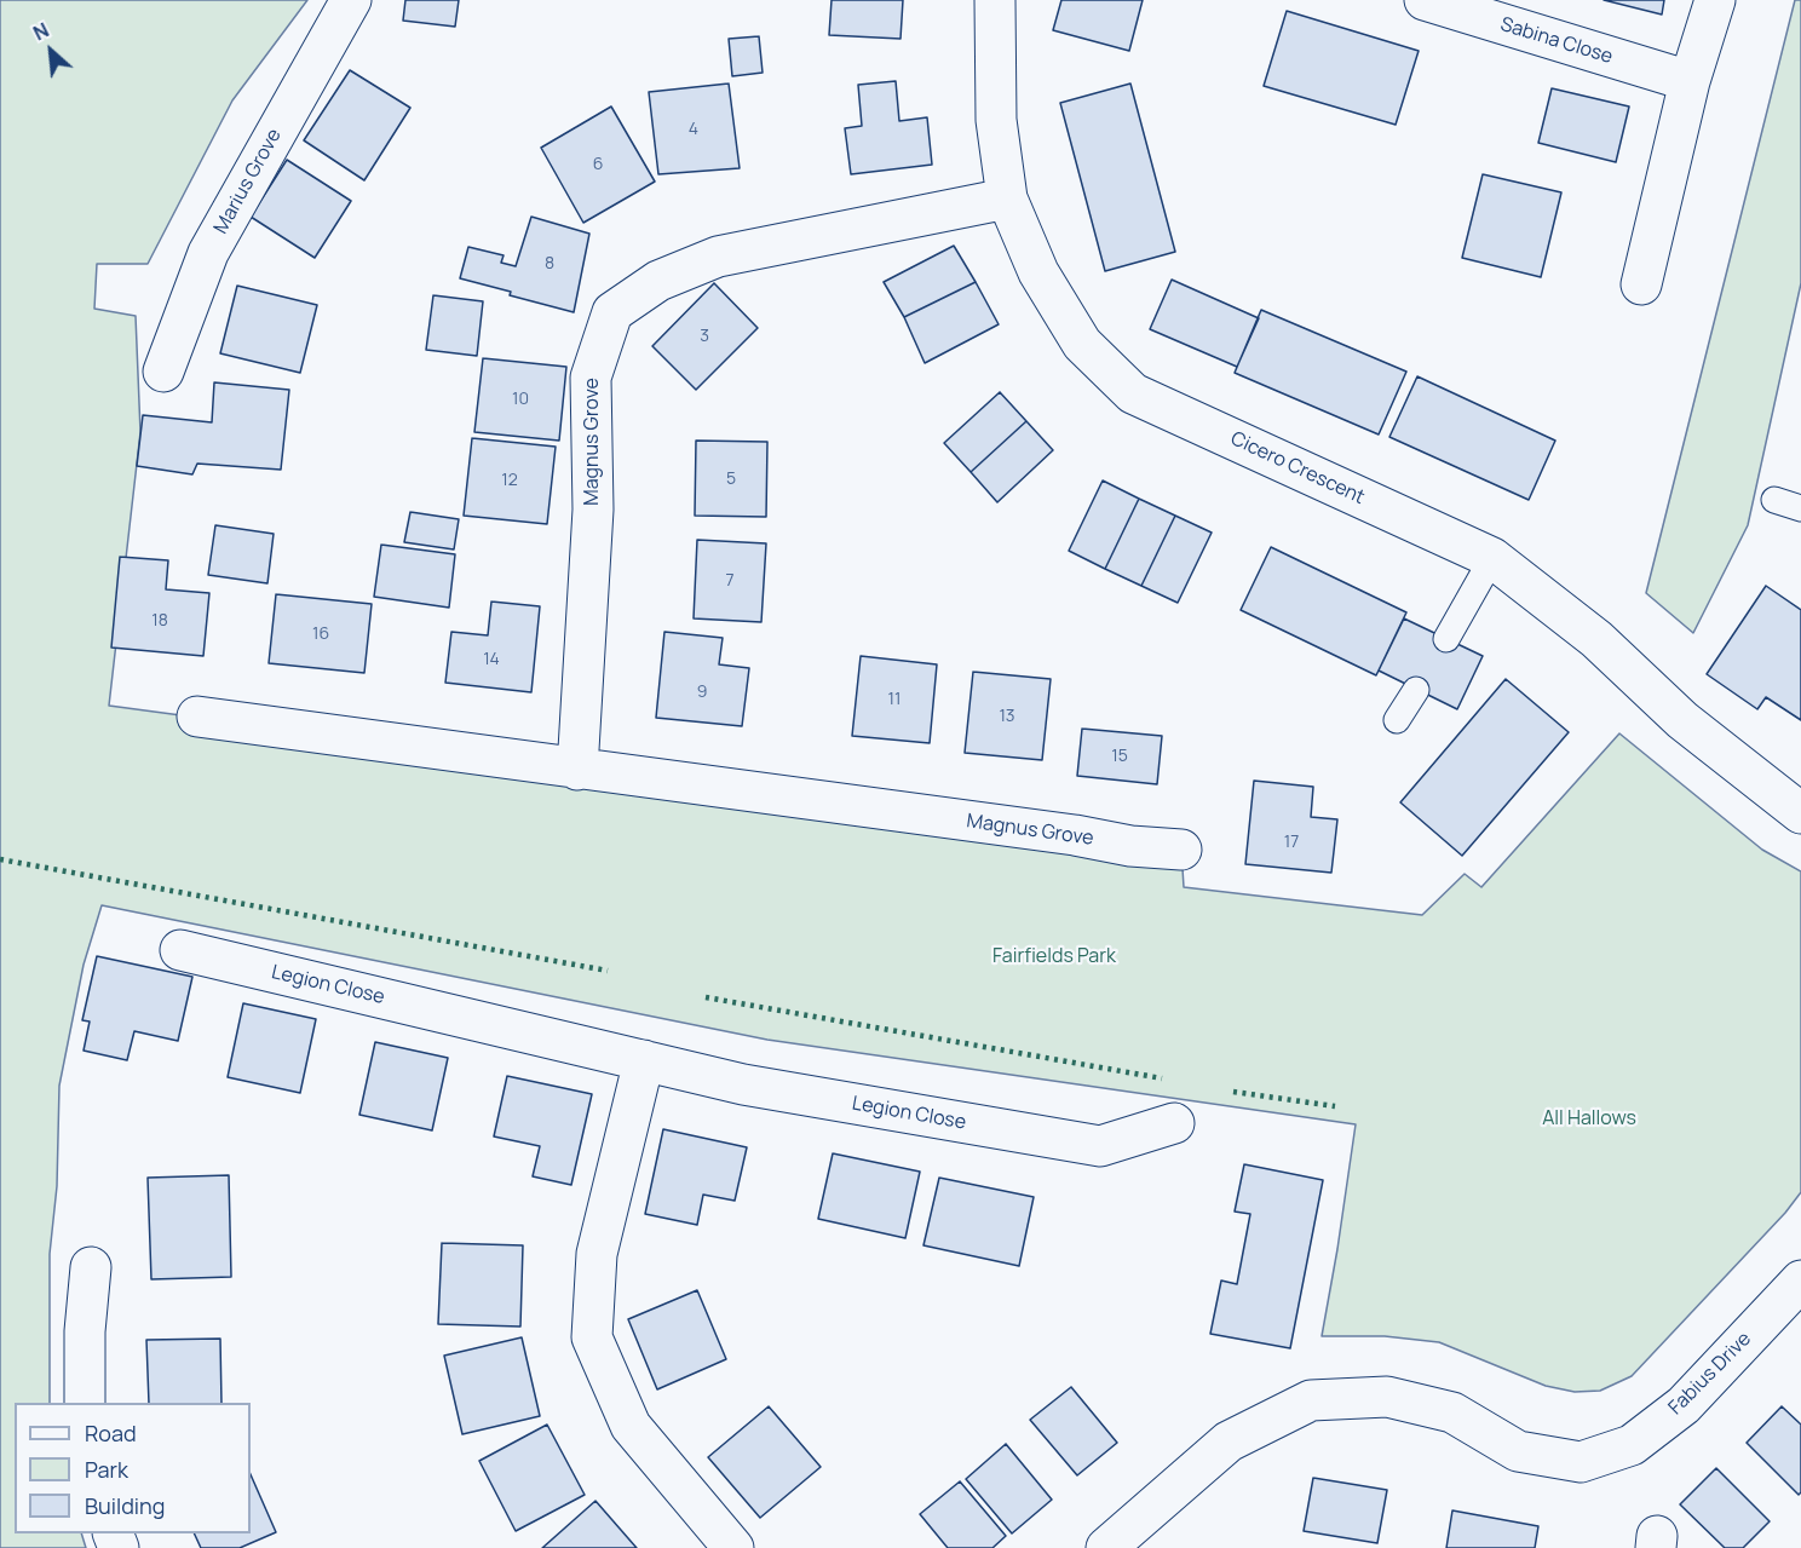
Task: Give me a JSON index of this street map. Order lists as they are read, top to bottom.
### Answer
{
  "streets": {
    "street": [
      "Sabina Close",
      "Marius Grove",
      "Magnus Grove",
      "Cicero Crescent",
      "Legion Close",
      "Fabius Drive"
    ]
  },
  "crossings": [
    ["Magnus Grove", "Cicero Crescent"]
  ],
  "parks": ["Fairfields Park", "All Hallows"],
  "house_numbers": [
    "4",
    "6",
    "8",
    "3",
    "10",
    "5",
    "12",
    "7",
    "18",
    "16",
    "14",
    "9",
    "11",
    "13",
    "15",
    "17"
  ],
  "legend": ["Road", "Park", "Building"],
  "north": "top left"
}
